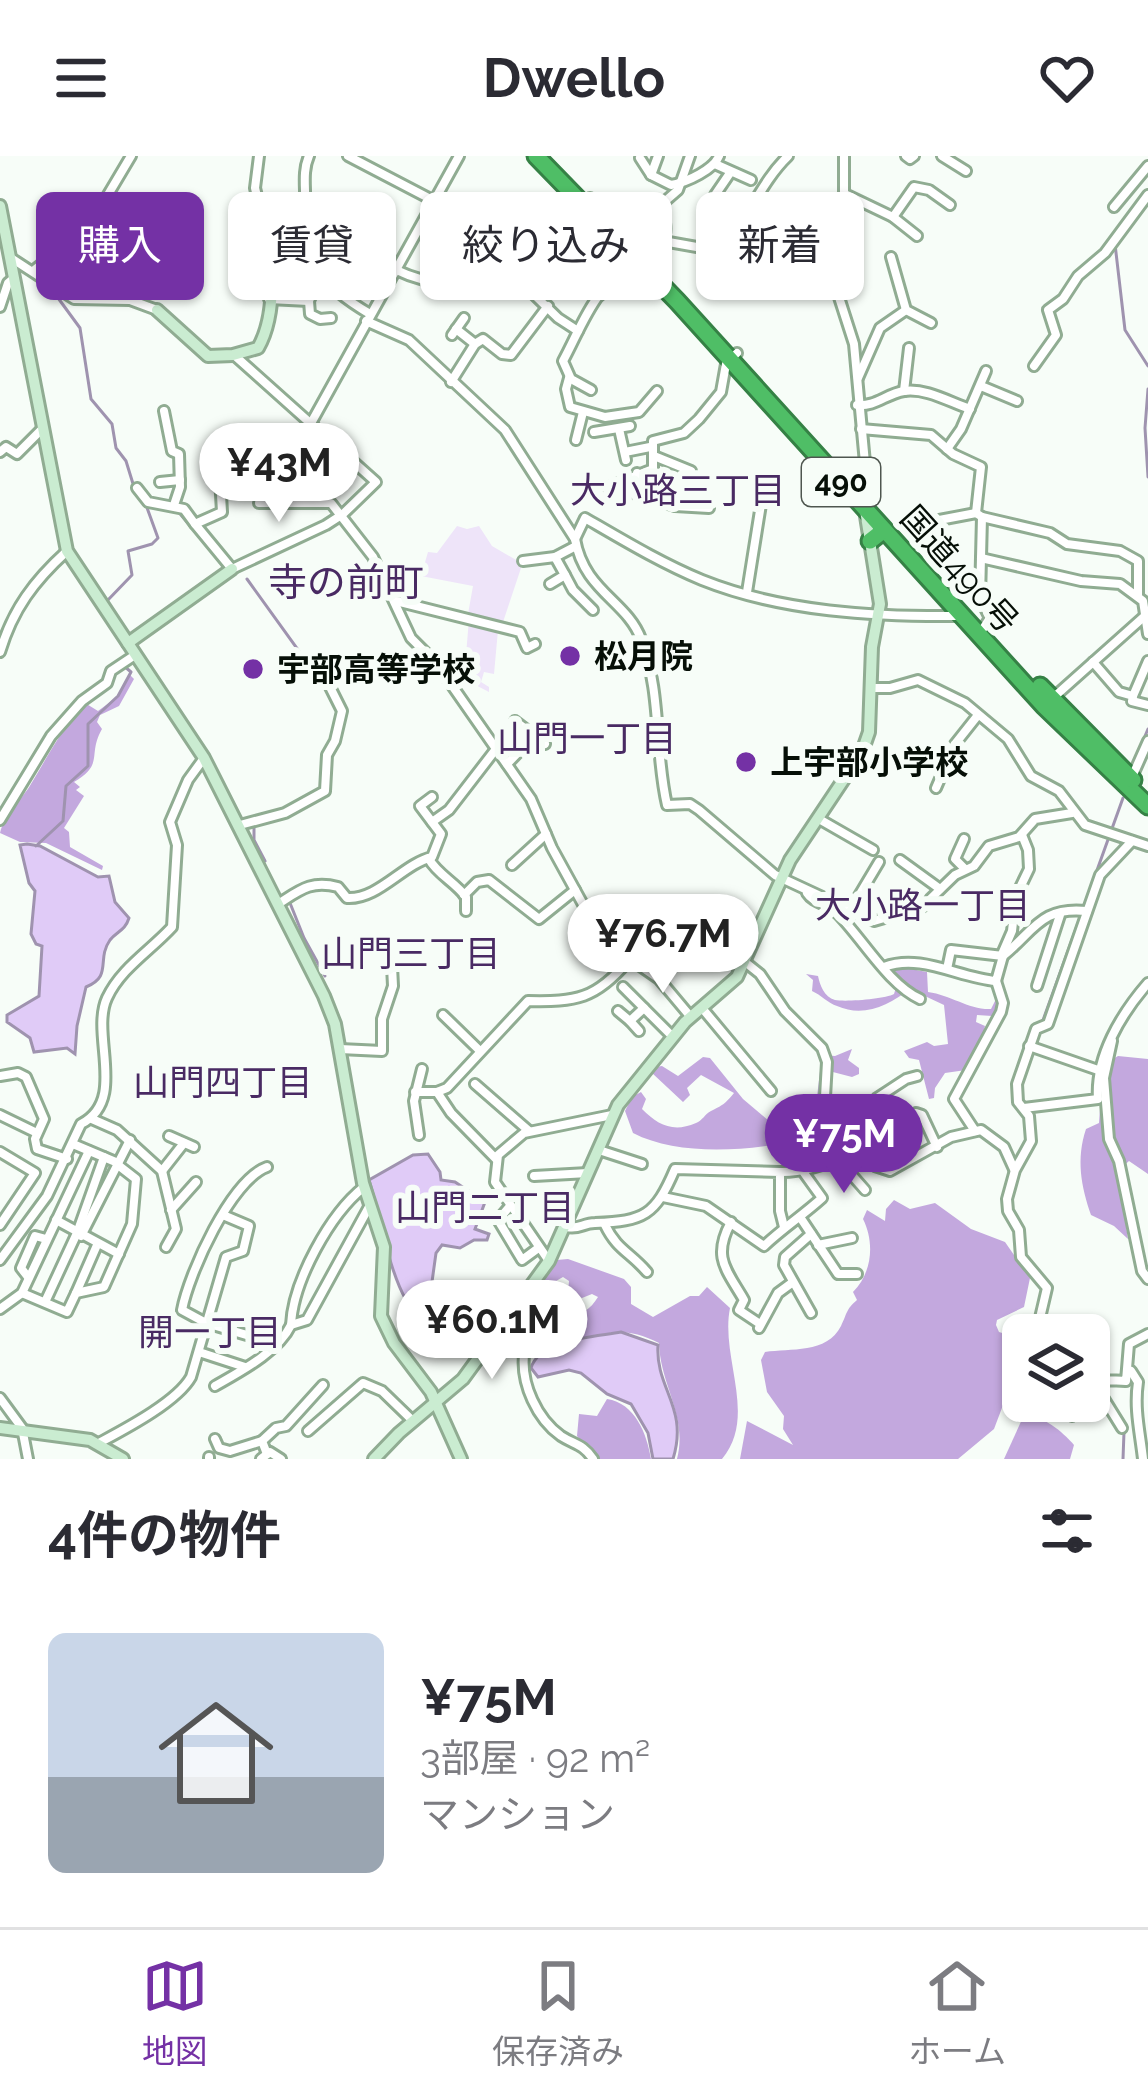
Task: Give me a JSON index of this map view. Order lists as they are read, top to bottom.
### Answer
{
  "streets": {
    "highway": ["490", "国道490号"]
  },
  "districts": [
    "大小路三丁目",
    "寺の前町",
    "山門一丁目",
    "大小路一丁目",
    "山門三丁目",
    "山門四丁目",
    "山門二丁目",
    "開一丁目"
  ],
  "places": ["松月院", "宇部高等学校", "上宇部小学校"],
  "page": {
    "header": "Dwello",
    "chip": [
      "購入",
      "賃貸",
      "絞り込み",
      "新着"
    ],
    "price": [
      "¥43M",
      "¥76.7M",
      "¥75M",
      "¥60.1M"
    ],
    "heading": "4件の物件",
    "list": [
      {
        "name": "¥75M",
        "note": "3部屋 · 92 m² · マンション"
      }
    ],
    "tabs": ["地図", "保存済み", "ホーム"]
  }
}
